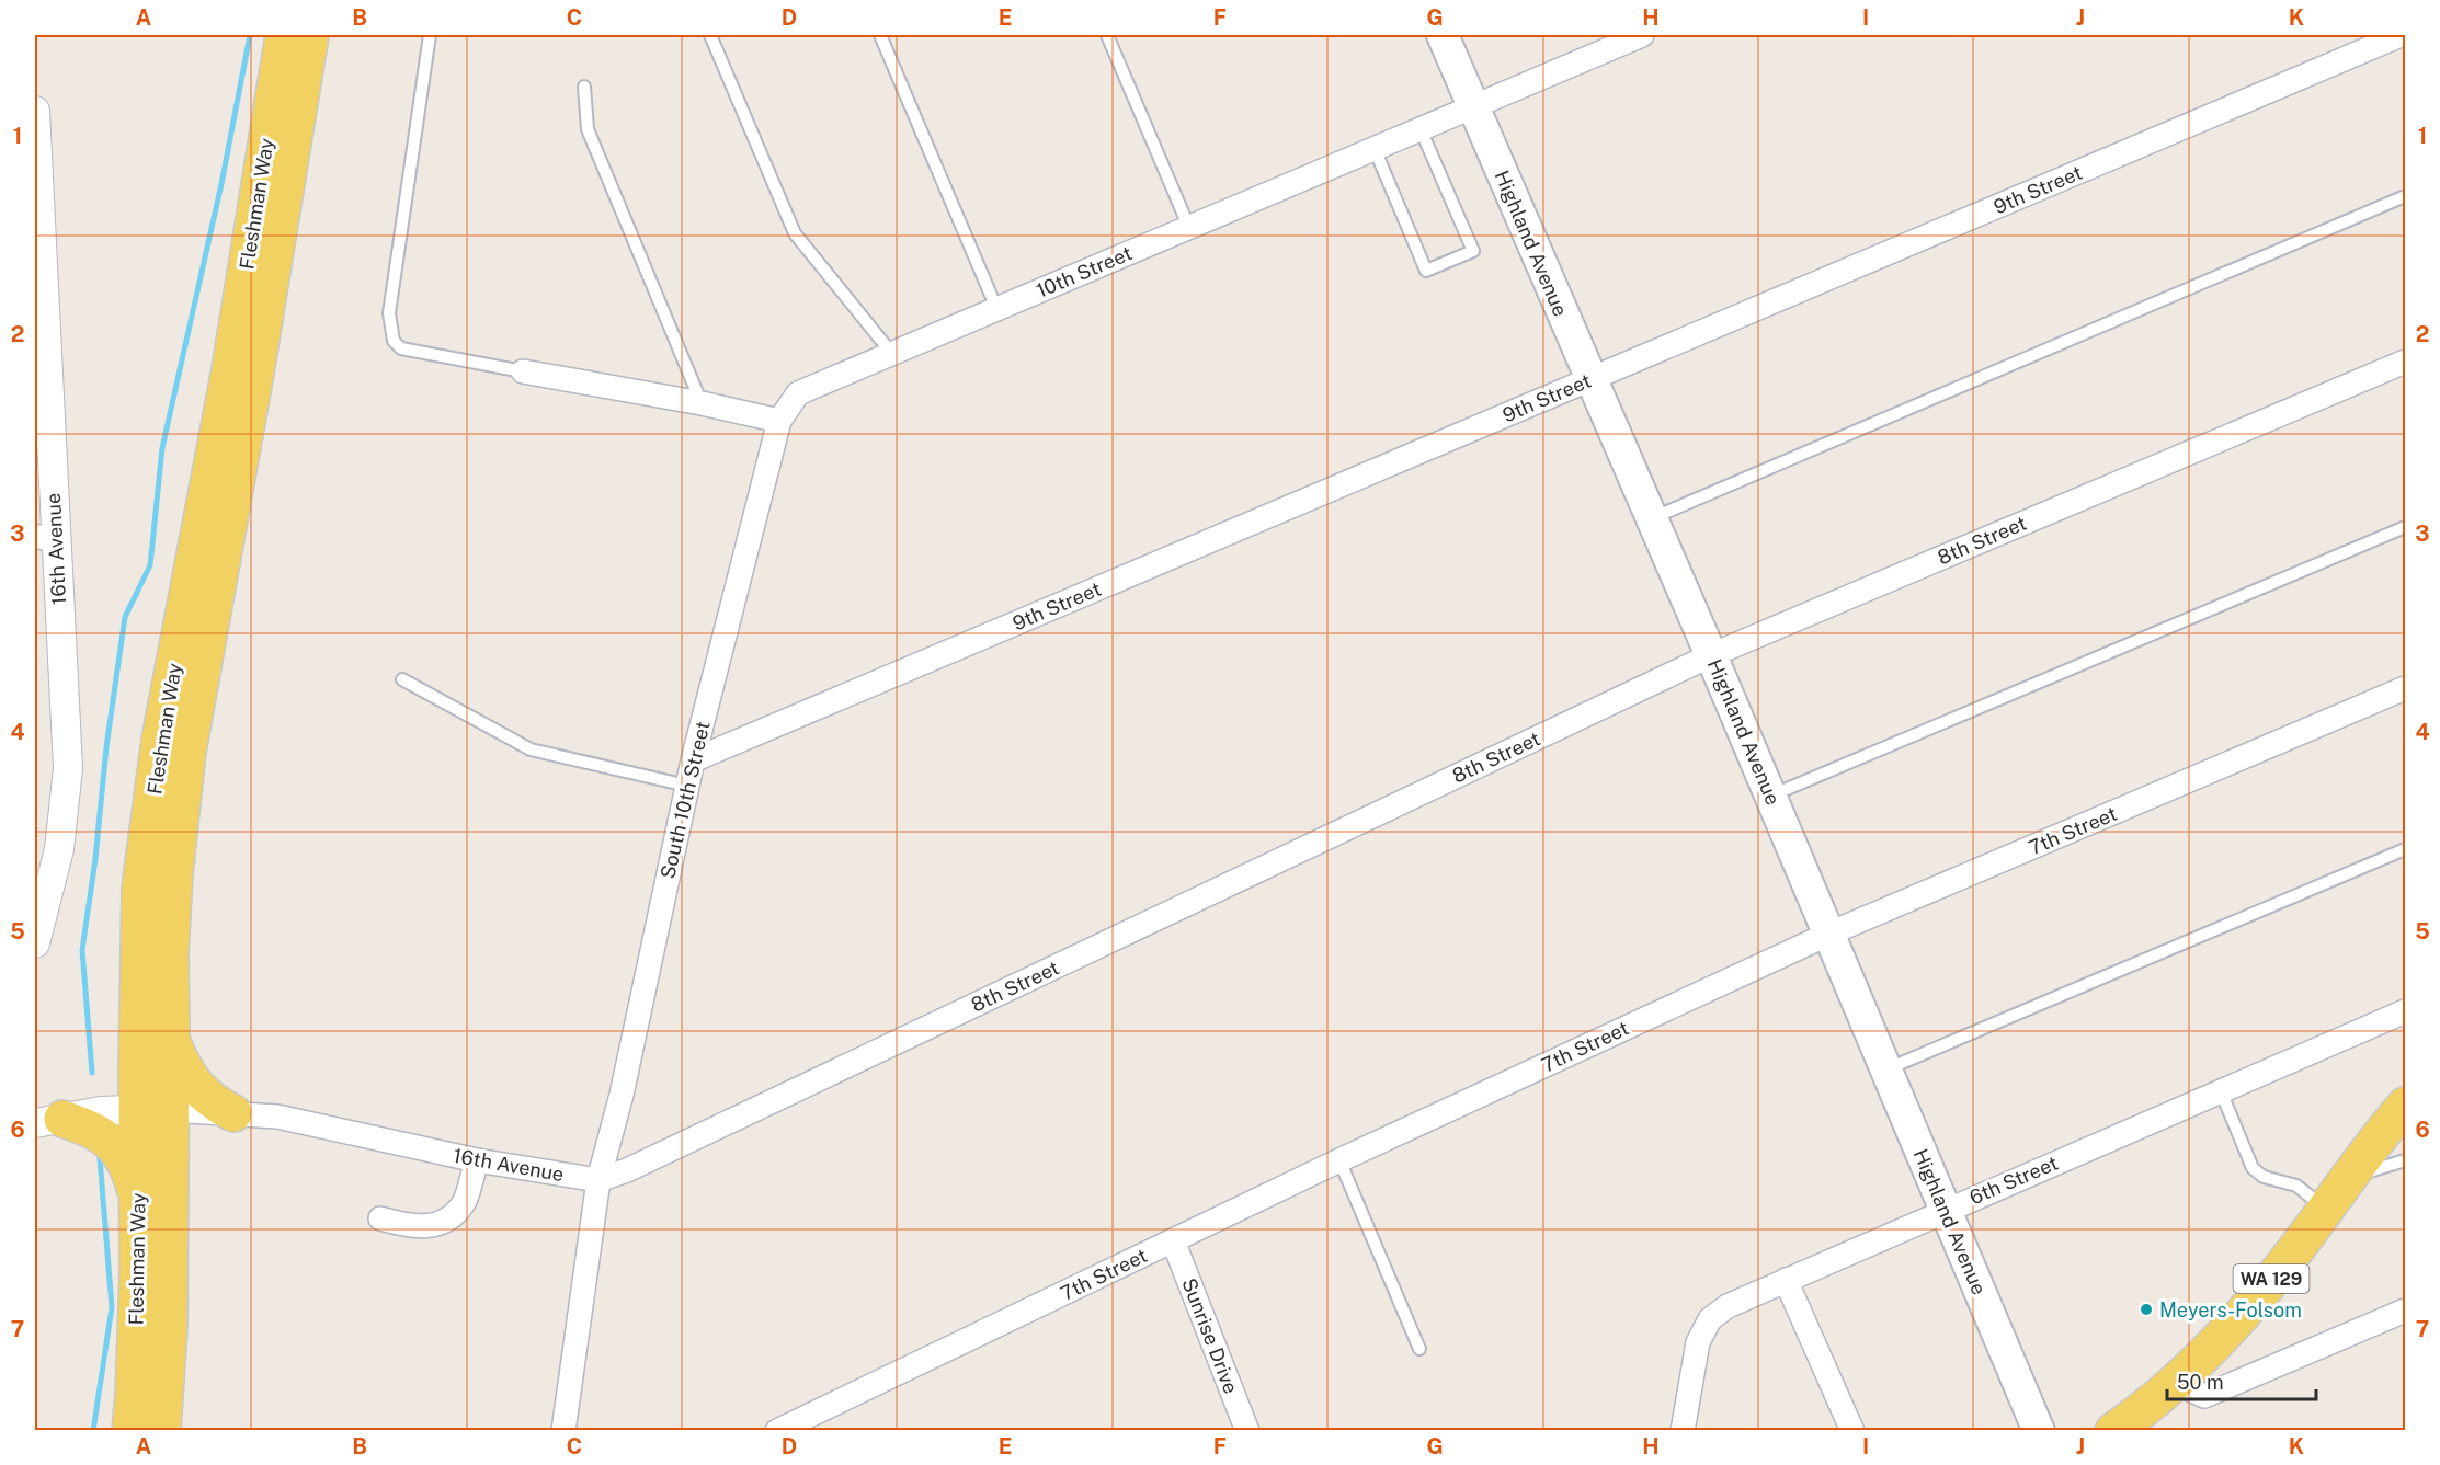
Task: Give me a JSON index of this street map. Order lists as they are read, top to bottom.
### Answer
{
  "streets": {
    "main road": ["Fleshman Way", "Highland Avenue", "WA 129"],
    "street": [
      "9th Street",
      "10th Street",
      "8th Street",
      "16th Avenue",
      "South 10th Street",
      "7th Street",
      "6th Street",
      "Sunrise Drive"
    ]
  },
  "crossings": [
    ["9th Street", "Highland Avenue"],
    ["9th Street", "South 10th Street"],
    ["Fleshman Way", "16th Avenue"],
    ["Highland Avenue", "10th Street"],
    ["Highland Avenue", "8th Street"],
    ["Highland Avenue", "7th Street"],
    ["Highland Avenue", "6th Street"],
    ["10th Street", "South 10th Street"],
    ["8th Street", "16th Avenue"],
    ["8th Street", "South 10th Street"],
    ["16th Avenue", "South 10th Street"],
    ["7th Street", "Sunrise Drive"]
  ],
  "places": ["Meyers-Folsom"],
  "scale_bar": "50 m",
  "grid": {
    "columns": [
      "A",
      "B",
      "C",
      "D",
      "E",
      "F",
      "G",
      "H",
      "I",
      "J",
      "K"
    ],
    "rows": [
      "1",
      "2",
      "3",
      "4",
      "5",
      "6",
      "7"
    ]
  }
}
